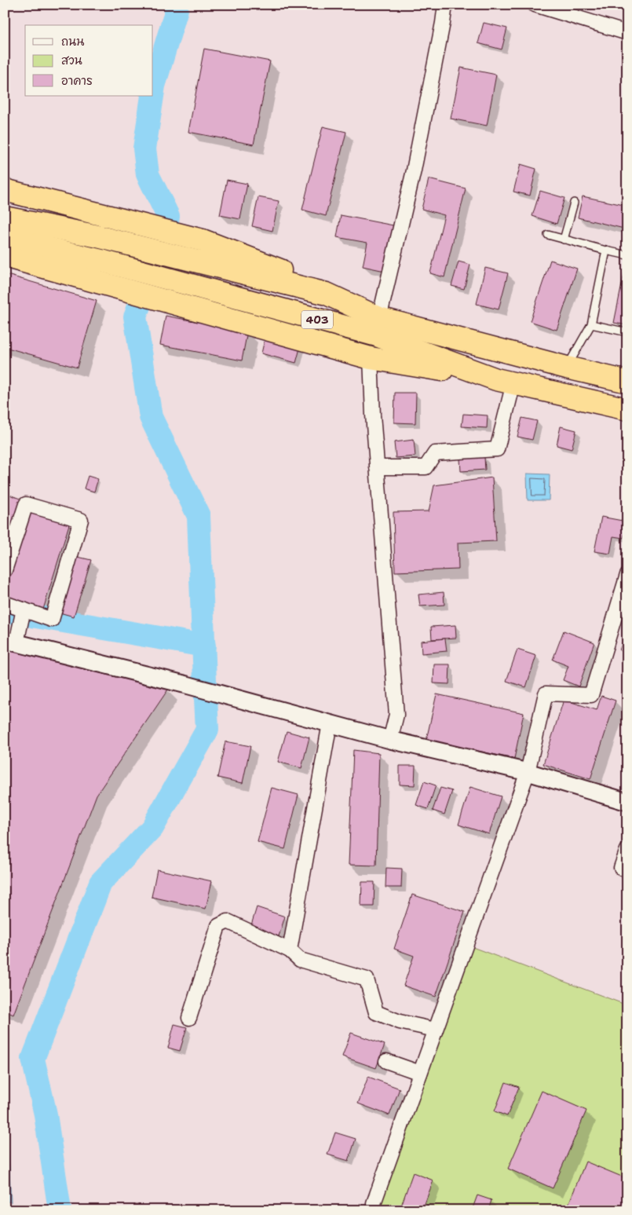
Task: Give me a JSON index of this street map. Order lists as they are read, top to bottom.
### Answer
{
  "streets": {
    "highway": ["403"]
  },
  "legend": ["ถนน", "สวน", "อาคาร"]
}
